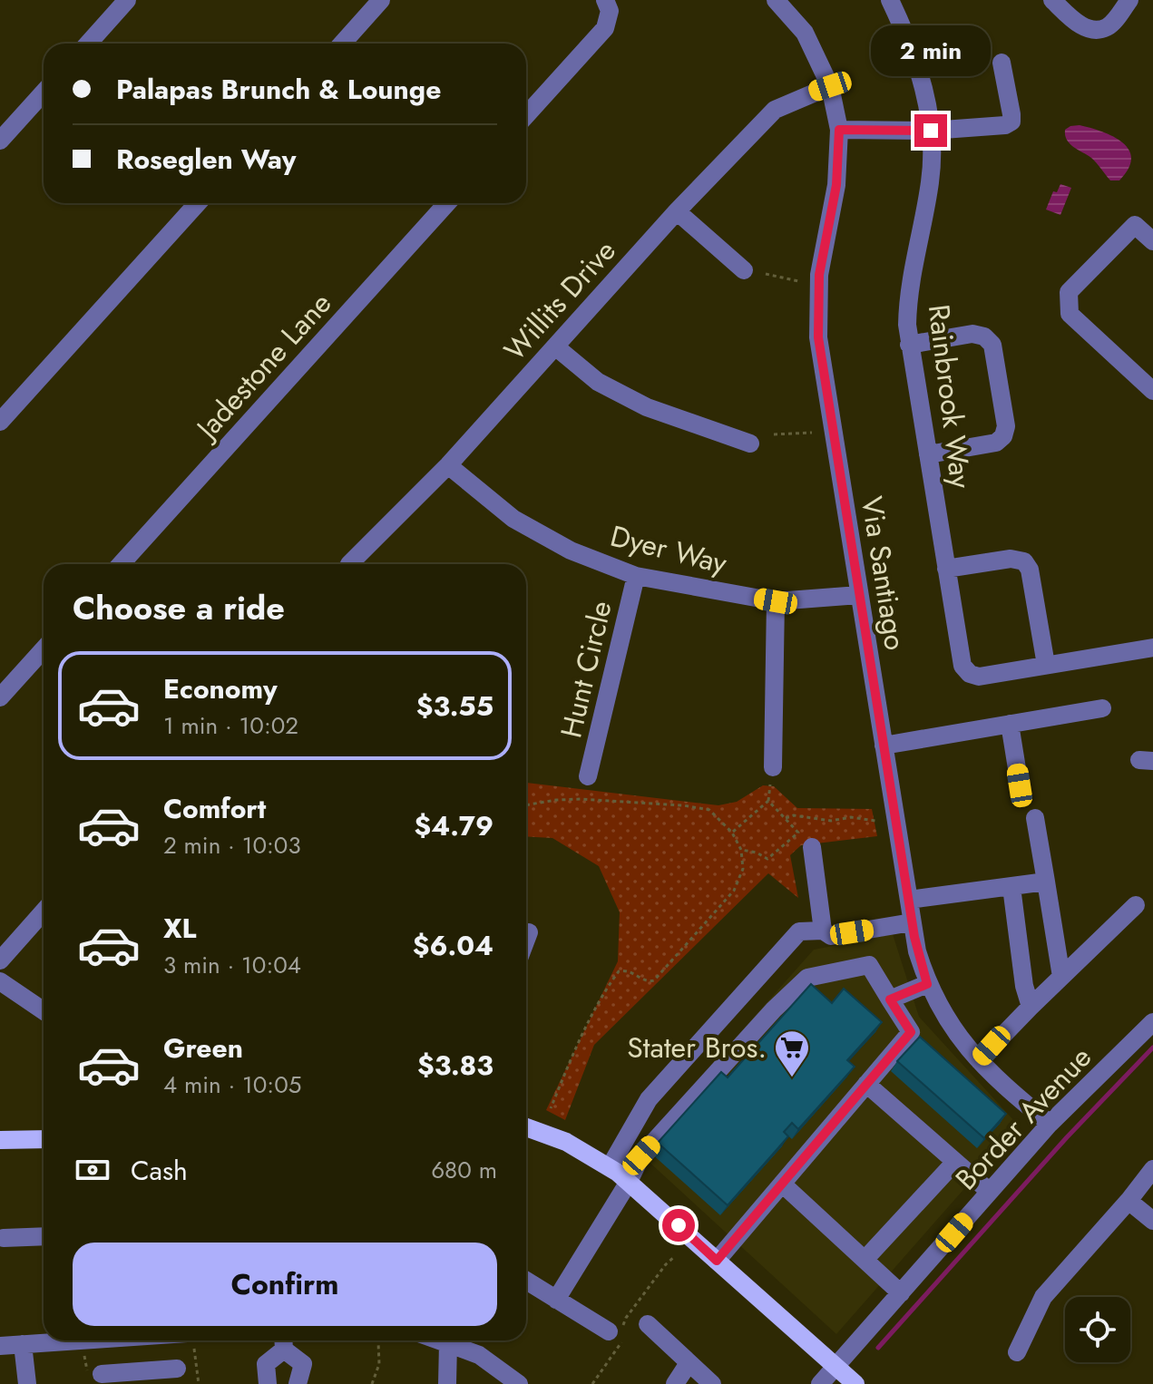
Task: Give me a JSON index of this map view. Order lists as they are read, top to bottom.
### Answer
{
  "streets": {
    "street": [
      "Willits Drive",
      "Jadestone Lane",
      "Rainbrook Way",
      "Dyer Way",
      "Via Santiago",
      "Hunt Circle",
      "Border Avenue"
    ]
  },
  "crossings": [
    ["Willits Drive", "Dyer Way"],
    ["Willits Drive", "Via Santiago"],
    ["Dyer Way", "Via Santiago"],
    ["Dyer Way", "Hunt Circle"],
    ["Via Santiago", "Border Avenue"]
  ],
  "places": {
    "supermarket": ["Stater Bros."]
  },
  "page": {
    "bubble": "2 min",
    "banner": ["Palapas Brunch & Lounge", "Roseglen Way"],
    "heading": "Choose a ride",
    "list": [
      {
        "name": "Economy",
        "note": "1 min · 10:02",
        "value": "$3.55"
      },
      {
        "name": "Comfort",
        "note": "2 min · 10:03",
        "value": "$4.79"
      },
      {
        "name": "XL",
        "note": "3 min · 10:04",
        "value": "$6.04"
      },
      {
        "name": "Green",
        "note": "4 min · 10:05",
        "value": "$3.83"
      }
    ],
    "pay": ["Cash", "680 m"],
    "buttons": "Confirm"
  }
}
